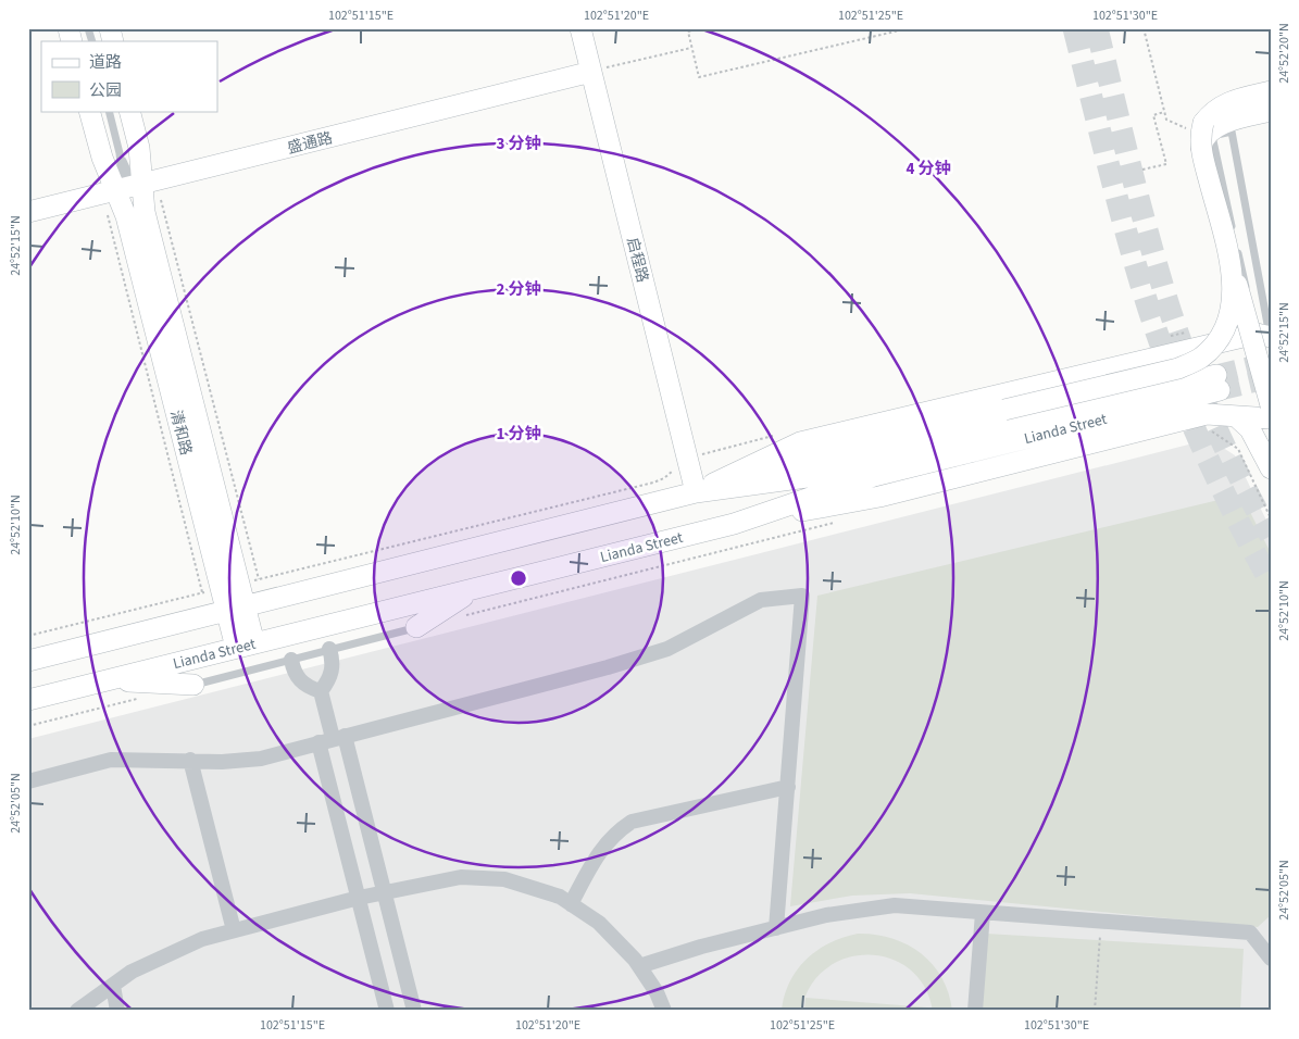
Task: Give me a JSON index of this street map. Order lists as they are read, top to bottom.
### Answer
{
  "streets": {
    "main road": [
      "盛通路",
      "启程路",
      "Lianda Street",
      "清和路"
    ]
  },
  "crossings": [
    ["盛通路", "启程路"],
    ["盛通路", "清和路"],
    ["启程路", "Lianda Street"],
    ["Lianda Street", "清和路"]
  ],
  "legend": ["道路", "公园"],
  "coordinates": [
    "102°51'15\"E",
    "102°51'20\"E",
    "102°51'25\"E",
    "102°51'30\"E",
    "24°52'20\"N",
    "24°52'15\"N",
    "24°52'10\"N",
    "24°52'05\"N"
  ],
  "rings": [
    "3 分钟",
    "4 分钟",
    "2 分钟",
    "1 分钟"
  ]
}
